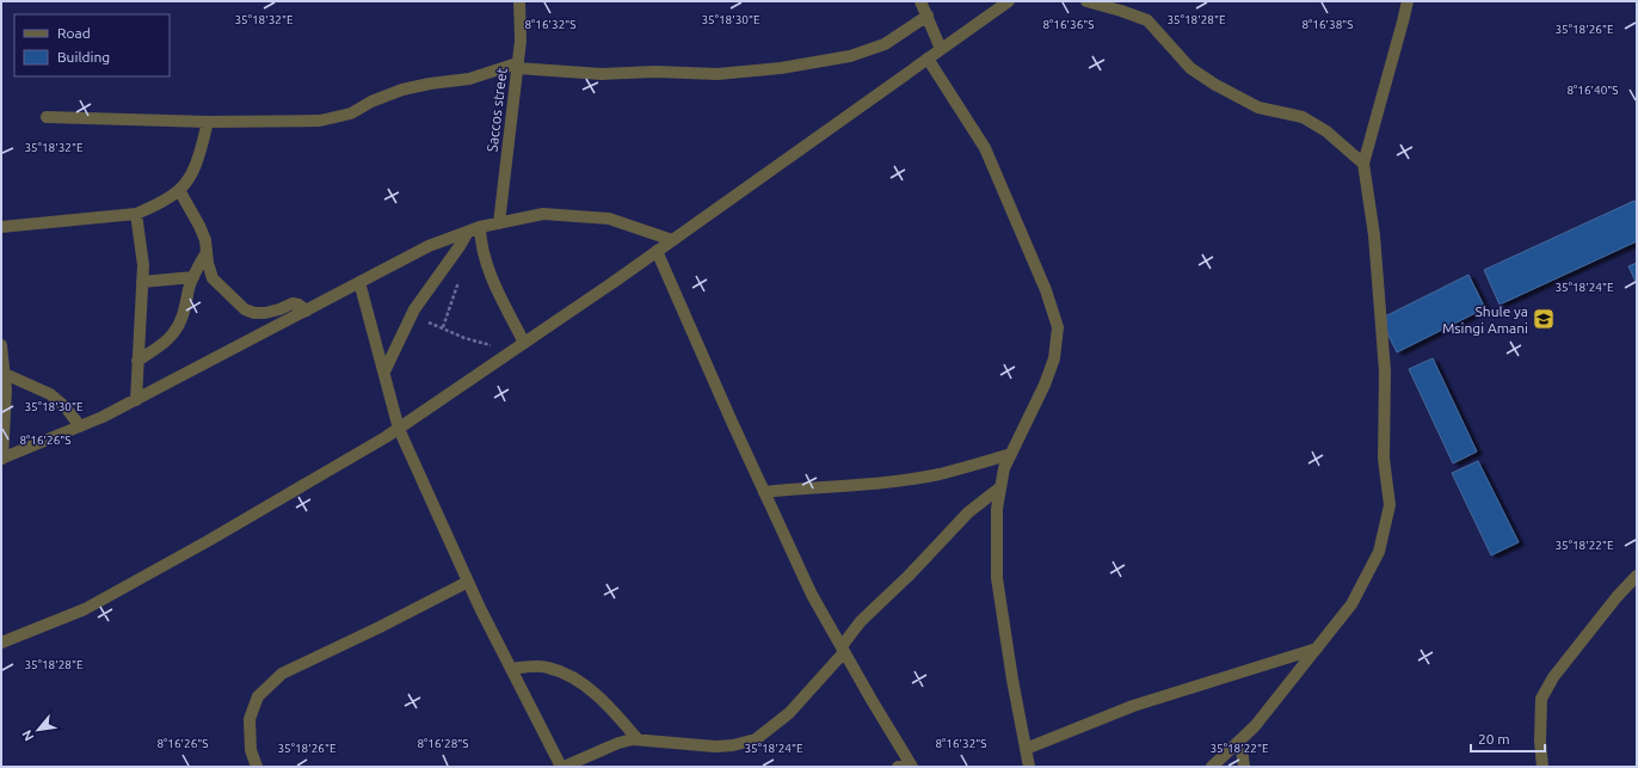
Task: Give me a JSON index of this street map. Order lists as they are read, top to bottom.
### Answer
{
  "streets": {
    "street": ["Saccos street"]
  },
  "places": {
    "school or university": ["Shule ya Msingi Amani"]
  },
  "legend": ["Road", "Building"],
  "scale_bar": "20 m",
  "north": "bottom left",
  "coordinates": [
    "35°18'32\"E",
    "35°18'30\"E",
    "35°18'28\"E",
    "8°16'32\"S",
    "8°16'36\"S",
    "8°16'38\"S",
    "35°18'26\"E",
    "8°16'40\"S",
    "35°18'24\"E",
    "8°16'26\"S",
    "35°18'22\"E",
    "8°16'28\"S"
  ]
}
